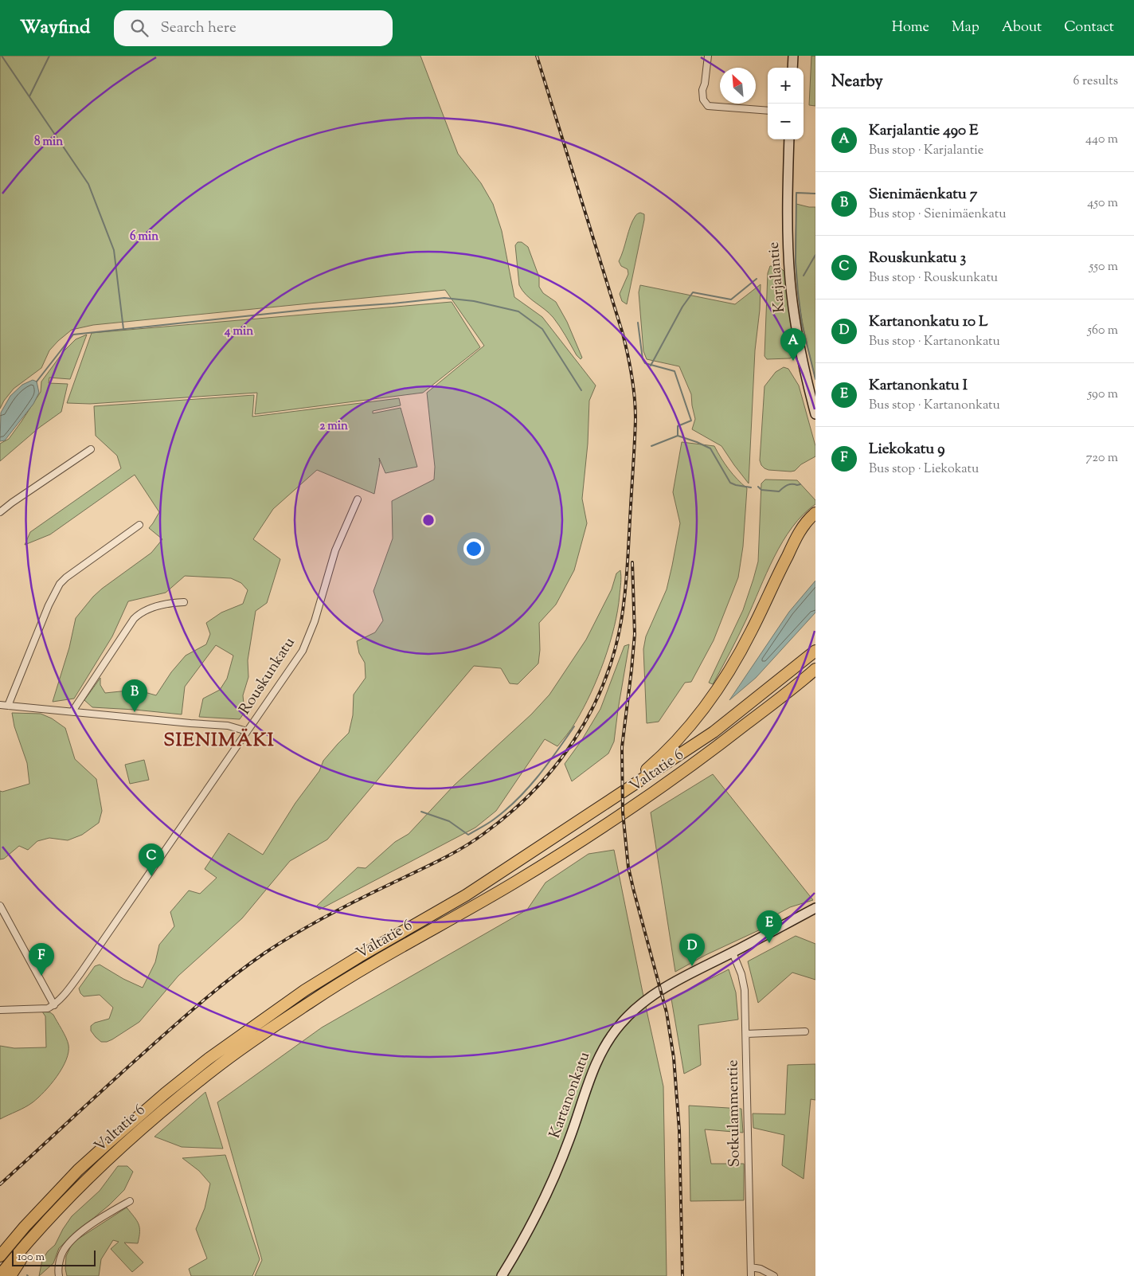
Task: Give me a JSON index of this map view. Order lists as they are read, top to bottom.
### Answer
{
  "streets": {
    "highway": ["Valtatie 6"],
    "main road": ["Karjalantie", "Kartanonkatu"],
    "street": ["Rouskunkatu", "Sotkulammentie"]
  },
  "crossings": [
    ["Kartanonkatu", "Sotkulammentie"]
  ],
  "districts": ["SIENIMÄKI"],
  "scale_bar": "100 m",
  "north": "top left",
  "page": {
    "header": "Wayfind",
    "search": "Search here",
    "nav": [
      "Home",
      "Map",
      "About",
      "Contact"
    ],
    "heading": ["Nearby", "6 results"],
    "map_buttons": ["+", "−"],
    "list": [
      {
        "mark": "A",
        "name": "Karjalantie 490 E",
        "note": "Bus stop · Karjalantie",
        "value": "440 m"
      },
      {
        "mark": "B",
        "name": "Sienimäenkatu 7",
        "note": "Bus stop · Sienimäenkatu",
        "value": "450 m"
      },
      {
        "mark": "C",
        "name": "Rouskunkatu 3",
        "note": "Bus stop · Rouskunkatu",
        "value": "550 m"
      },
      {
        "mark": "D",
        "name": "Kartanonkatu 10 L",
        "note": "Bus stop · Kartanonkatu",
        "value": "560 m"
      },
      {
        "mark": "E",
        "name": "Kartanonkatu I",
        "note": "Bus stop · Kartanonkatu",
        "value": "590 m"
      },
      {
        "mark": "F",
        "name": "Liekokatu 9",
        "note": "Bus stop · Liekokatu",
        "value": "720 m"
      }
    ],
    "pins": [
      "A",
      "B",
      "C",
      "E",
      "D",
      "F"
    ],
    "scale": "100 m"
  },
  "rings": [
    "8 min",
    "6 min",
    "4 min",
    "2 min"
  ]
}
